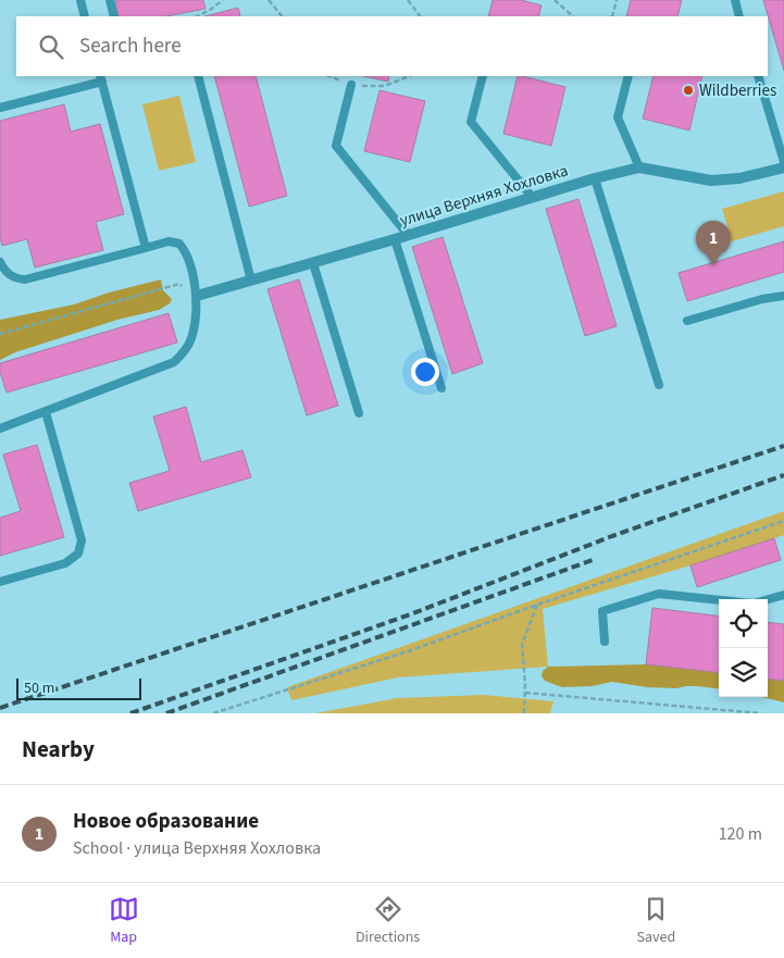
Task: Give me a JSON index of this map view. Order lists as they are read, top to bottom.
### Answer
{
  "streets": {
    "street": ["улица Верхняя Хохловка"]
  },
  "places": ["Wildberries"],
  "scale_bar": "50 m",
  "page": {
    "search": "Search here",
    "pins": "1",
    "scale": "50 m",
    "heading": "Nearby",
    "list": [
      {
        "mark": "1",
        "name": "Новое образование",
        "note": "School · улица Верхняя Хохловка",
        "value": "120 m"
      }
    ],
    "nav": ["Map", "Directions", "Saved"]
  }
}
